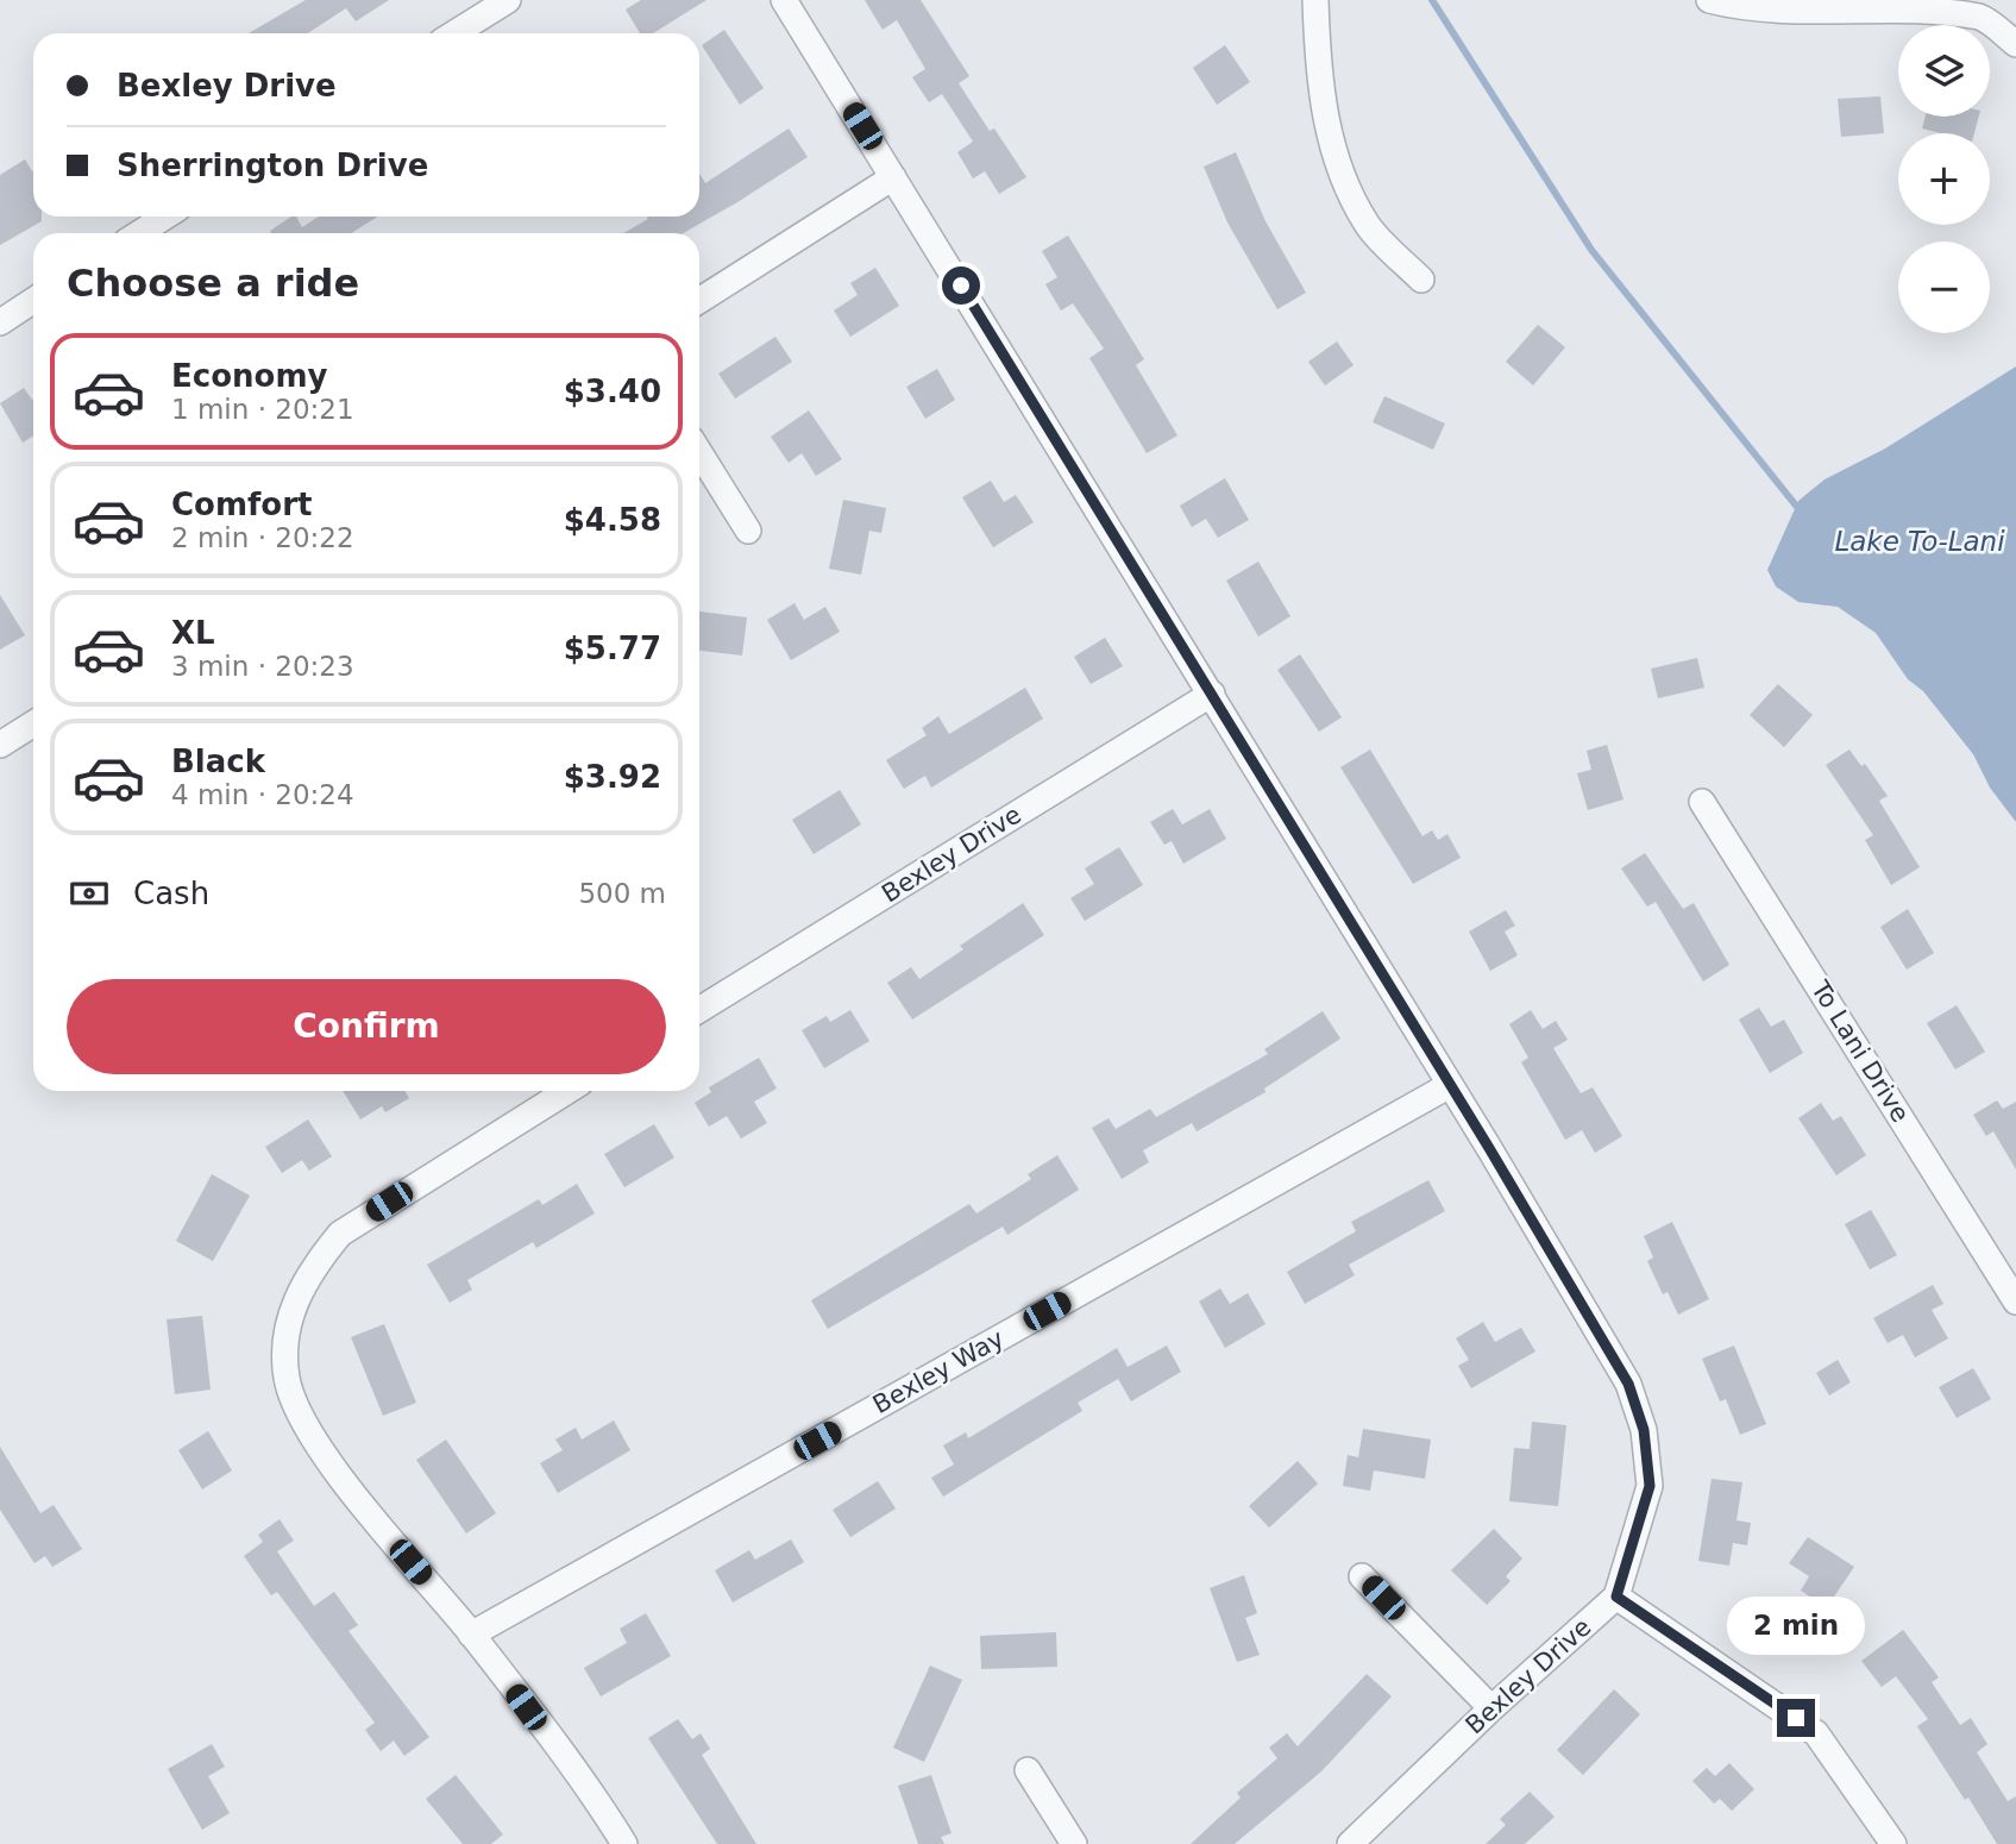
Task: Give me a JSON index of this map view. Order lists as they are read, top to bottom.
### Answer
{
  "streets": {
    "street": ["Bexley Drive", "To Lani Drive", "Bexley Way"]
  },
  "water": ["Lake To-Lani"],
  "page": {
    "map_buttons": ["+", "−"],
    "banner": ["Bexley Drive", "Sherrington Drive"],
    "heading": "Choose a ride",
    "list": [
      {
        "name": "Economy",
        "note": "1 min · 20:21",
        "value": "$3.40"
      },
      {
        "name": "Comfort",
        "note": "2 min · 20:22",
        "value": "$4.58"
      },
      {
        "name": "XL",
        "note": "3 min · 20:23",
        "value": "$5.77"
      },
      {
        "name": "Black",
        "note": "4 min · 20:24",
        "value": "$3.92"
      }
    ],
    "pay": ["Cash", "500 m"],
    "buttons": "Confirm",
    "bubble": "2 min"
  }
}
